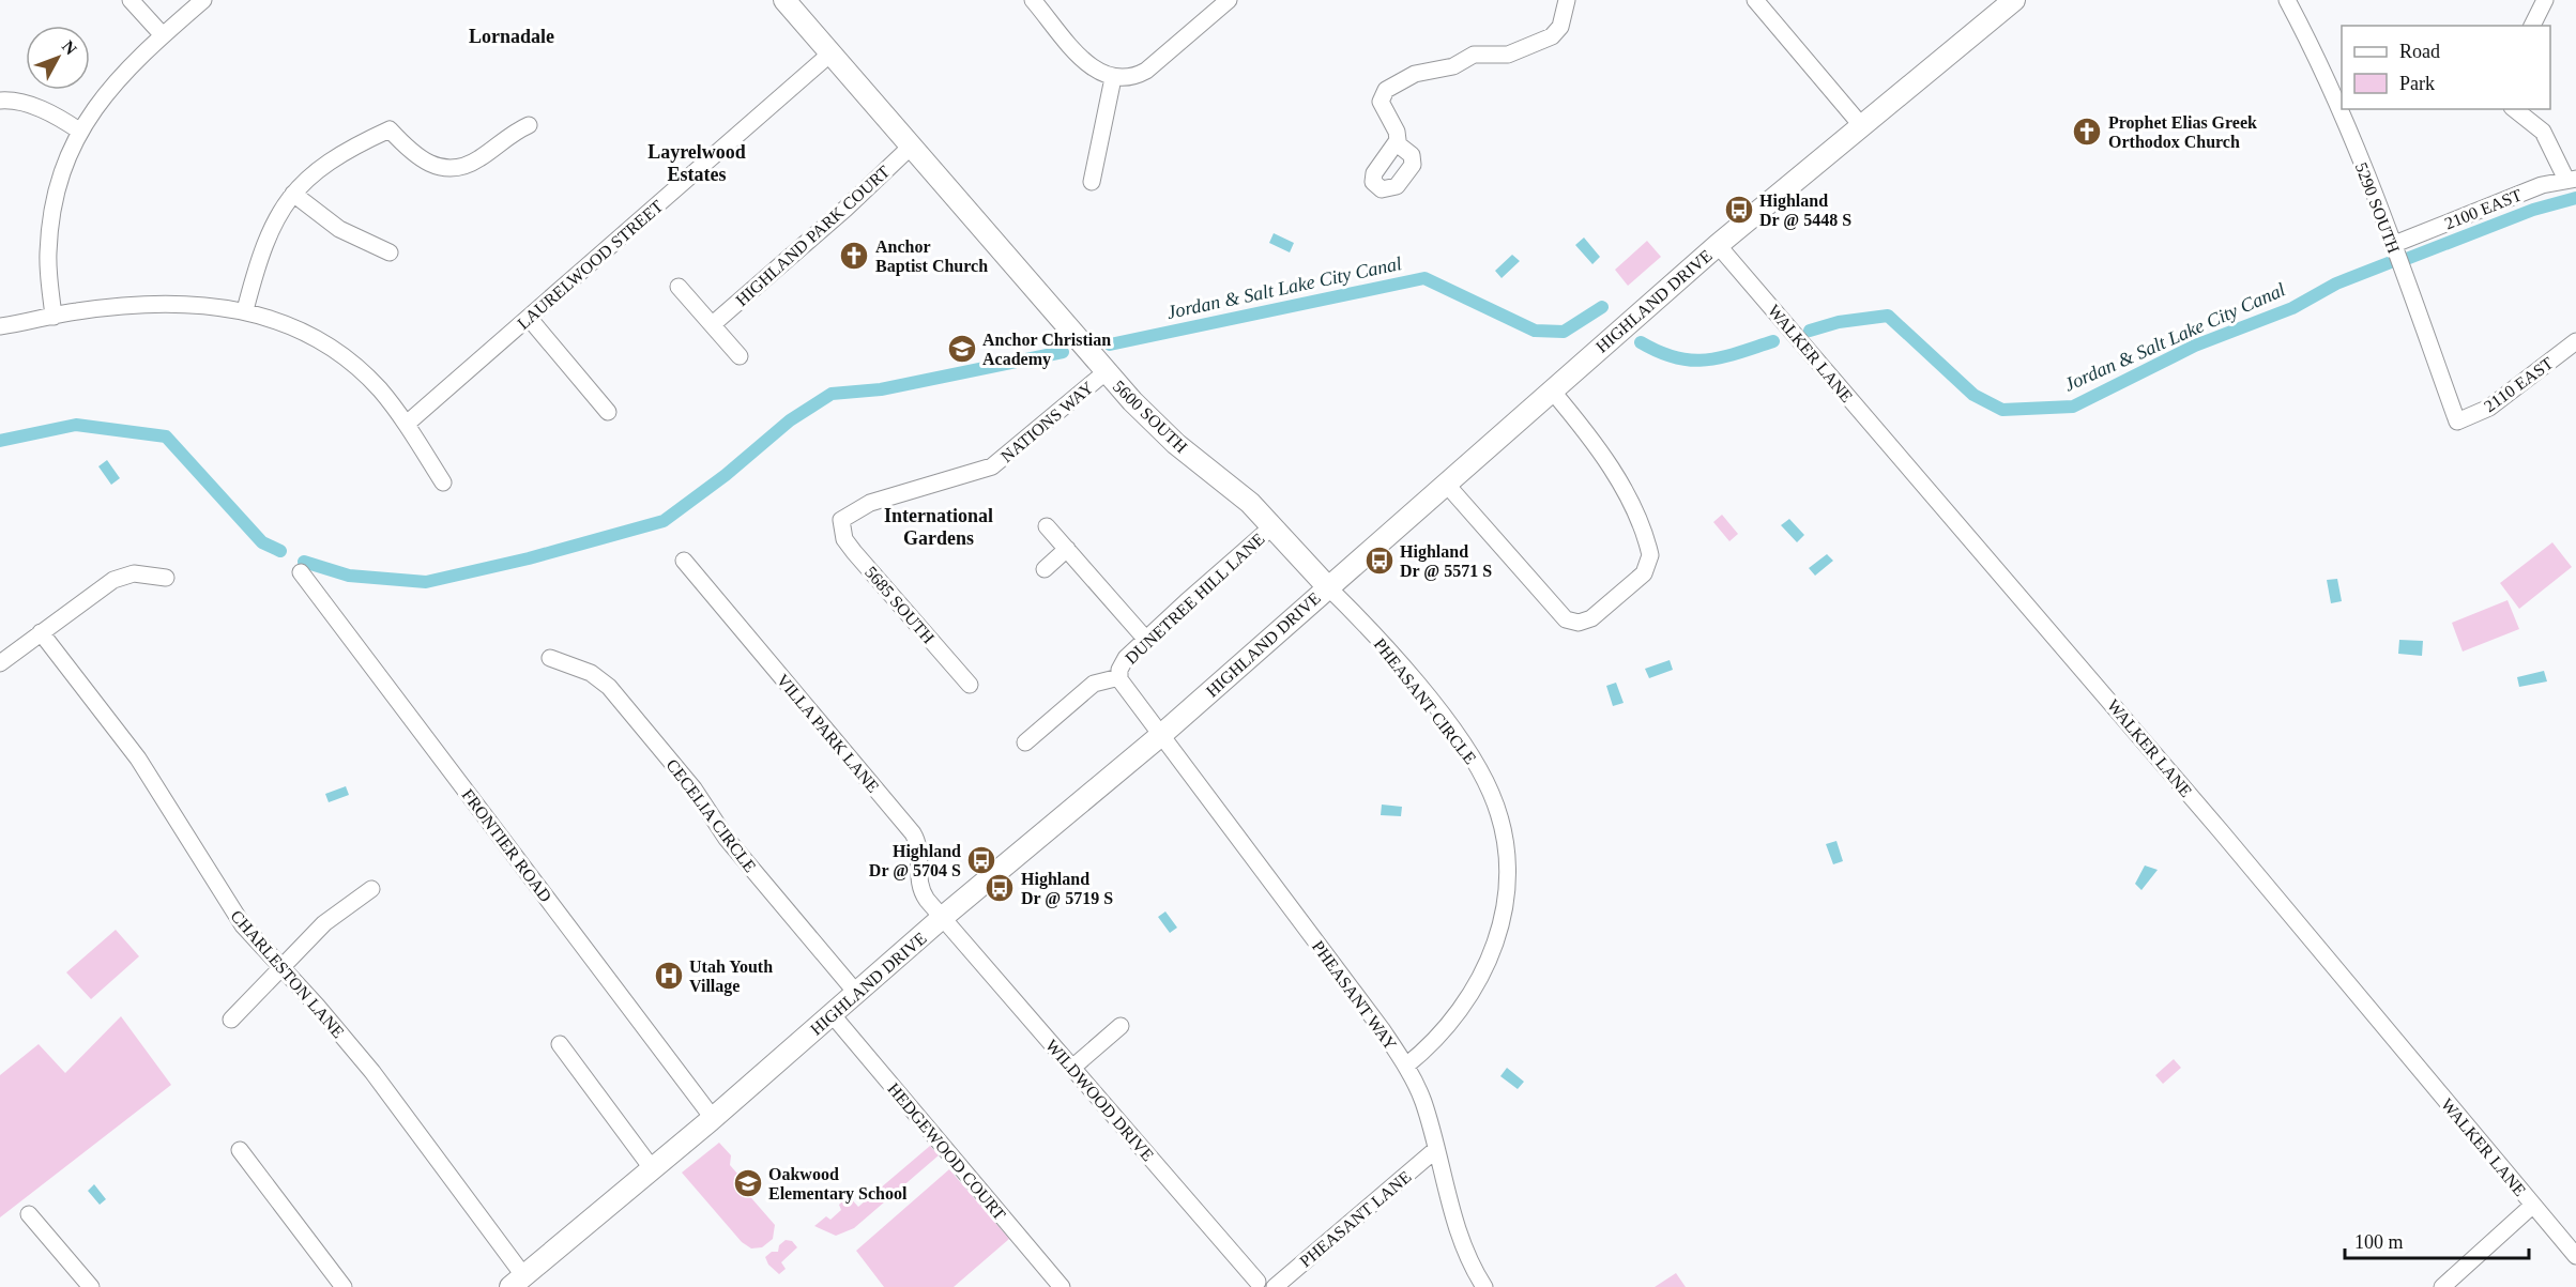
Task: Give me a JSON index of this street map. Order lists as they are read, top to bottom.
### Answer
{
  "streets": {
    "main road": ["HIGHLAND DRIVE", "5600 SOUTH"],
    "street": [
      "5290 SOUTH",
      "2100 EAST",
      "HIGHLAND PARK COURT",
      "LAURELWOOD STREET",
      "WALKER LANE",
      "2110 EAST",
      "NATIONS WAY",
      "DUNETREE HILL LANE",
      "5685 SOUTH",
      "PHEASANT CIRCLE",
      "VILLA PARK LANE",
      "CECELIA CIRCLE",
      "FRONTIER ROAD",
      "CHARLESTON LANE",
      "PHEASANT WAY",
      "WILDWOOD DRIVE",
      "HEDGEWOOD COURT",
      "PHEASANT LANE"
    ]
  },
  "crossings": [
    ["5290 SOUTH", "2100 EAST"],
    ["5290 SOUTH", "2110 EAST"],
    ["HIGHLAND PARK COURT", "5600 SOUTH"],
    ["LAURELWOOD STREET", "5600 SOUTH"],
    ["HIGHLAND DRIVE", "WALKER LANE"],
    ["HIGHLAND DRIVE", "5600 SOUTH"],
    ["HIGHLAND DRIVE", "DUNETREE HILL LANE"],
    ["HIGHLAND DRIVE", "PHEASANT CIRCLE"],
    ["HIGHLAND DRIVE", "VILLA PARK LANE"],
    ["HIGHLAND DRIVE", "CECELIA CIRCLE"],
    ["HIGHLAND DRIVE", "FRONTIER ROAD"],
    ["HIGHLAND DRIVE", "CHARLESTON LANE"],
    ["HIGHLAND DRIVE", "PHEASANT WAY"],
    ["HIGHLAND DRIVE", "WILDWOOD DRIVE"],
    ["HIGHLAND DRIVE", "HEDGEWOOD COURT"],
    ["5600 SOUTH", "NATIONS WAY"],
    ["5600 SOUTH", "DUNETREE HILL LANE"],
    ["5600 SOUTH", "PHEASANT CIRCLE"],
    ["NATIONS WAY", "5685 SOUTH"],
    ["DUNETREE HILL LANE", "PHEASANT WAY"],
    ["PHEASANT CIRCLE", "PHEASANT WAY"],
    ["VILLA PARK LANE", "WILDWOOD DRIVE"],
    ["PHEASANT WAY", "PHEASANT LANE"]
  ],
  "districts": ["Lornadale", "Layrelwood Estates", "International Gardens"],
  "water": ["Jordan & Salt Lake City Canal"],
  "places": {
    "church": ["Prophet Elias Greek Orthodox Church", "Anchor Baptist Church"],
    "bus stop": [
      "Highland Dr @ 5448 S",
      "Highland Dr @ 5571 S",
      "Highland Dr @ 5704 S",
      "Highland Dr @ 5719 S"
    ],
    "school or university": ["Anchor Christian Academy", "Oakwood Elementary School"],
    "hospital": ["Utah Youth Village"]
  },
  "legend": ["Road", "Park"],
  "scale_bar": "100 m",
  "north": "top right"
}
